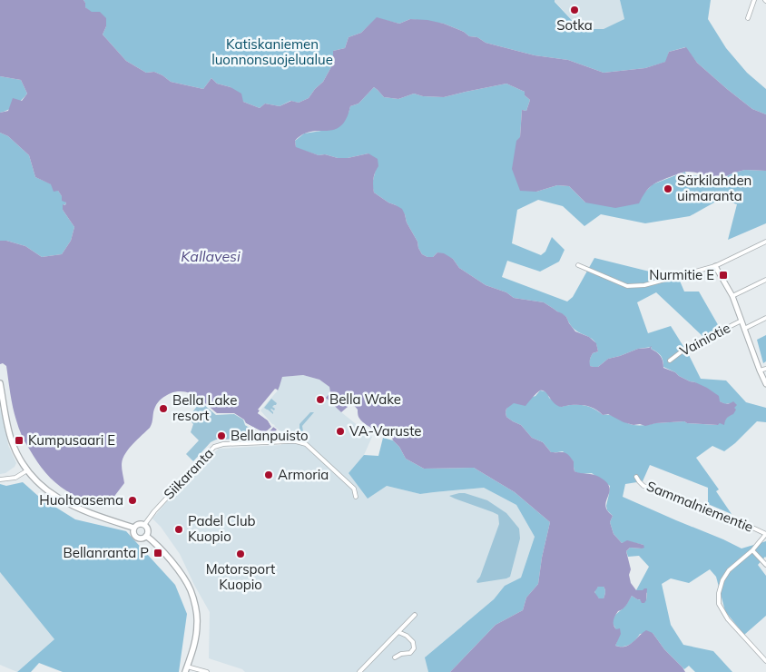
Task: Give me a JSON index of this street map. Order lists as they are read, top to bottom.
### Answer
{
  "streets": {
    "street": ["Vainiotie", "Siikaranta", "Sammalniementie"]
  },
  "water": ["Kallavesi"],
  "parks": ["Katiskaniemen luonnonsuojelualue"],
  "places": {
    "other": [
      "Sotka",
      "Särkilahden uimaranta",
      "Bella Wake",
      "Bella Lake resort",
      "VA-Varuste",
      "Bellanpuisto",
      "Armoria",
      "Huoltoasema",
      "Padel Club Kuopio",
      "Motorsport Kuopio"
    ],
    "transit": ["Nurmitie E", "Kumpusaari E", "Bellanranta P"]
  }
}
